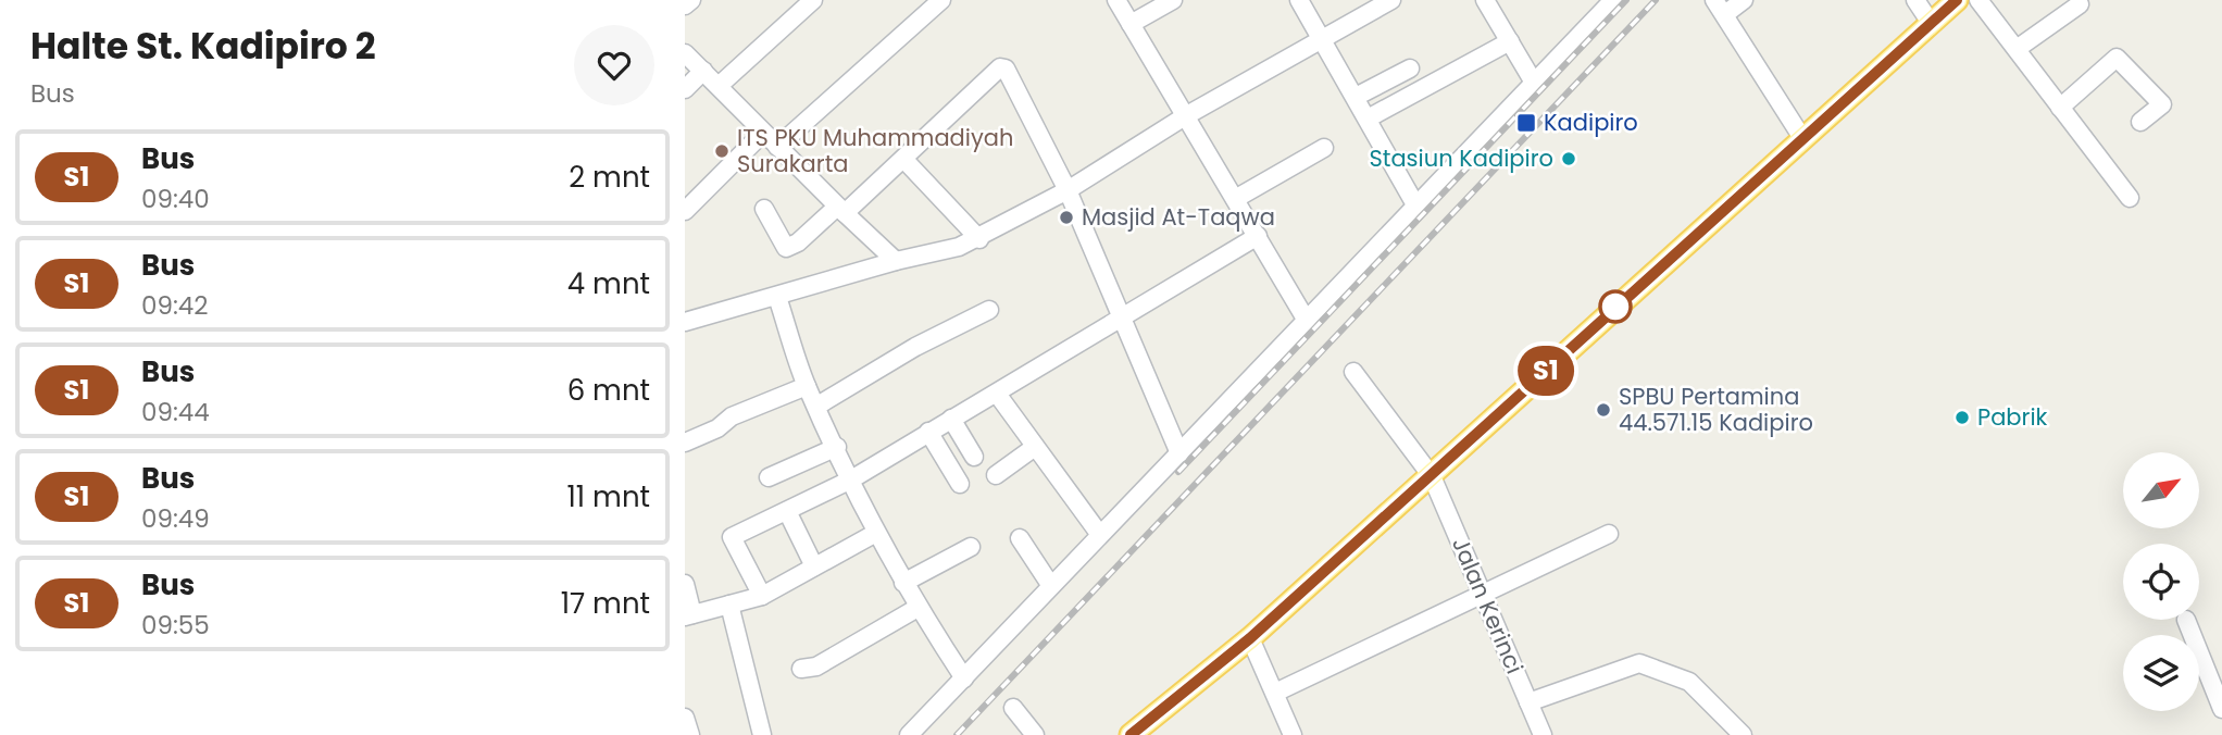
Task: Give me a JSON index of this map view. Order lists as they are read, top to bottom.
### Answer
{
  "streets": {
    "street": ["Jalan Kerinci"]
  },
  "places": {
    "transit": ["Kadipiro"],
    "other": [
      "ITS PKU Muhammadiyah Surakarta",
      "Stasiun Kadipiro",
      "Masjid At-Taqwa",
      "SPBU Pertamina 44.571.15 Kadipiro",
      "Pabrik"
    ]
  },
  "lines": ["bus line S1"],
  "north": "top right",
  "page": {
    "heading": ["Halte St. Kadipiro 2", "Bus"],
    "on_map": "S1",
    "list": [
      {
        "mark": "S1",
        "name": "Bus",
        "note": "09:40",
        "value": "2 mnt"
      },
      {
        "mark": "S1",
        "name": "Bus",
        "note": "09:42",
        "value": "4 mnt"
      },
      {
        "mark": "S1",
        "name": "Bus",
        "note": "09:44",
        "value": "6 mnt"
      },
      {
        "mark": "S1",
        "name": "Bus",
        "note": "09:49",
        "value": "11 mnt"
      },
      {
        "mark": "S1",
        "name": "Bus",
        "note": "09:55",
        "value": "17 mnt"
      }
    ]
  }
}
